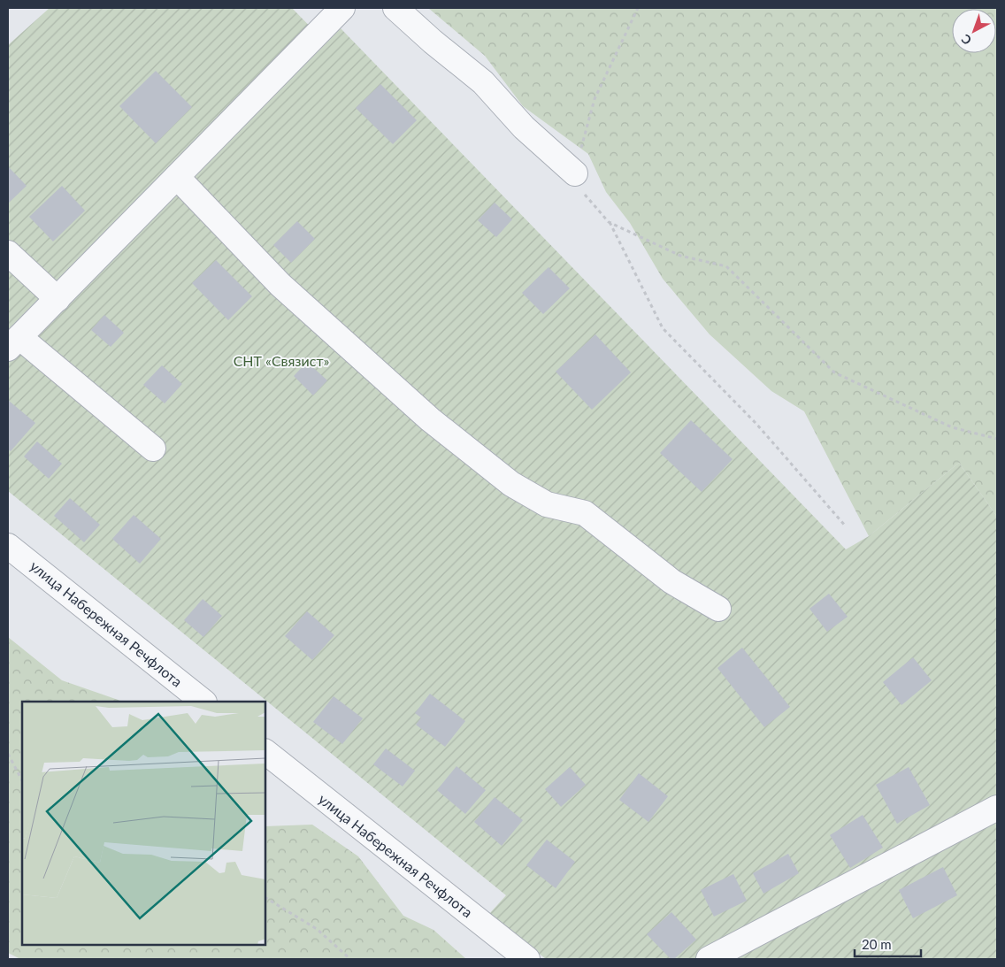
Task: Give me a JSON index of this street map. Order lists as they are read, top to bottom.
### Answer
{
  "streets": {
    "street": ["улица Набережная Речфлота"]
  },
  "parks": ["СНТ «Связист»"],
  "scale_bar": "20 m",
  "north": "bottom left"
}
